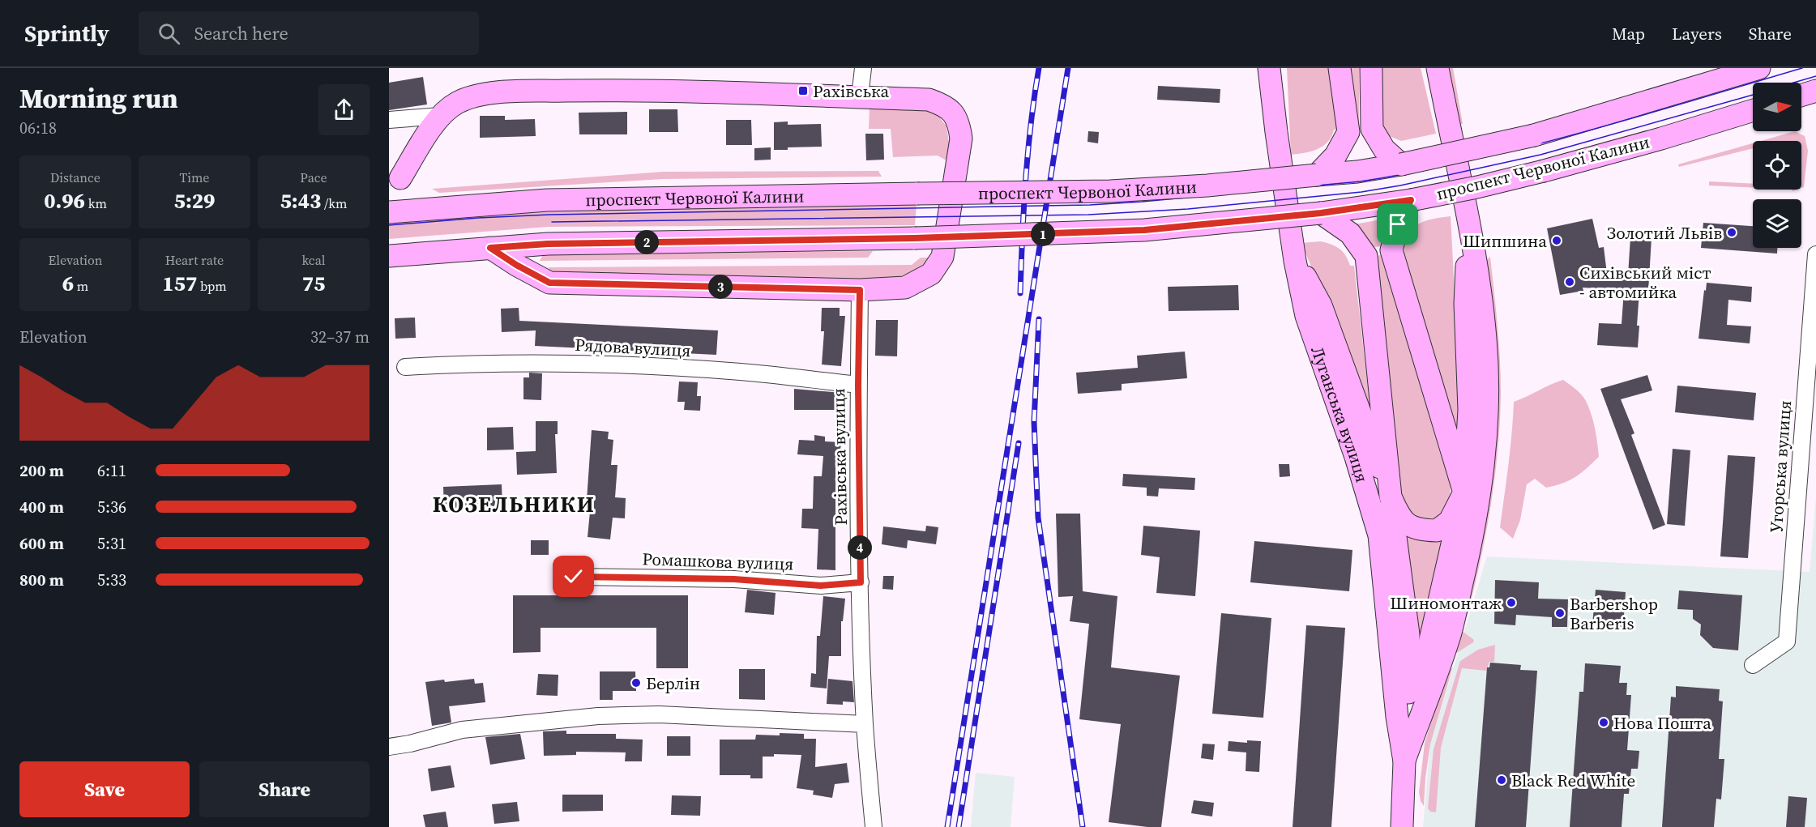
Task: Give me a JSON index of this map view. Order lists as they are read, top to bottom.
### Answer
{
  "streets": {
    "main road": ["проспект Червоної Калини", "Луганська вулиця"],
    "street": [
      "Рядова вулиця",
      "Рахівська вулиця",
      "Угорська вулиця",
      "Ромашкова вулиця"
    ]
  },
  "crossings": [
    ["Рядова вулиця", "Рахівська вулиця"],
    ["Рахівська вулиця", "Ромашкова вулиця"]
  ],
  "districts": ["КОЗЕЛЬНИКИ"],
  "places": {
    "transit": ["Рахівська"],
    "other": [
      "Золотий Львів",
      "Шипшина",
      "Сихівський міст - автомийка",
      "Шиномонтаж",
      "Barbershop Barberis",
      "Берлін",
      "Нова Пошта",
      "Black Red White"
    ]
  },
  "north": "right",
  "page": {
    "header": "Sprintly",
    "search": "Search here",
    "nav": ["Map", "Layers", "Share"],
    "heading": ["Morning run", "06:18"],
    "stats": [
      ["Distance", "0.96 km"],
      ["Time", "5:29"],
      ["Pace", "5:43 /km"],
      ["Elevation", "6 m"],
      ["Heart rate", "157 bpm"],
      ["kcal", "75"]
    ],
    "pins": [
      "1",
      "2",
      "3",
      "4"
    ],
    "chart": ["Elevation", "32–37 m"],
    "list": [
      {
        "name": "200 m",
        "note": "6:11"
      },
      {
        "name": "400 m",
        "note": "5:36"
      },
      {
        "name": "600 m",
        "note": "5:31"
      },
      {
        "name": "800 m",
        "note": "5:33"
      }
    ],
    "buttons": ["Save", "Share"]
  }
}
